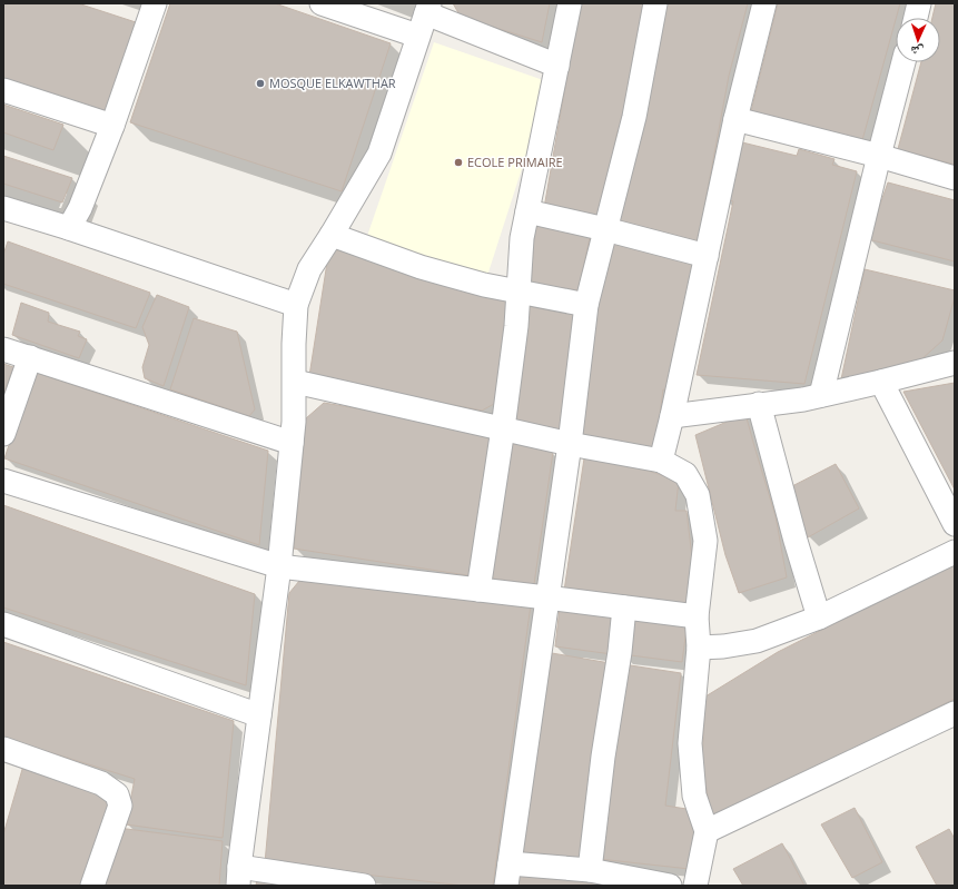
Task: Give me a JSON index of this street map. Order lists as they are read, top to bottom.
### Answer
{
  "places": ["MOSQUE ELKAWTHAR", "ECOLE PRIMAIRE"],
  "north": "bottom"
}
